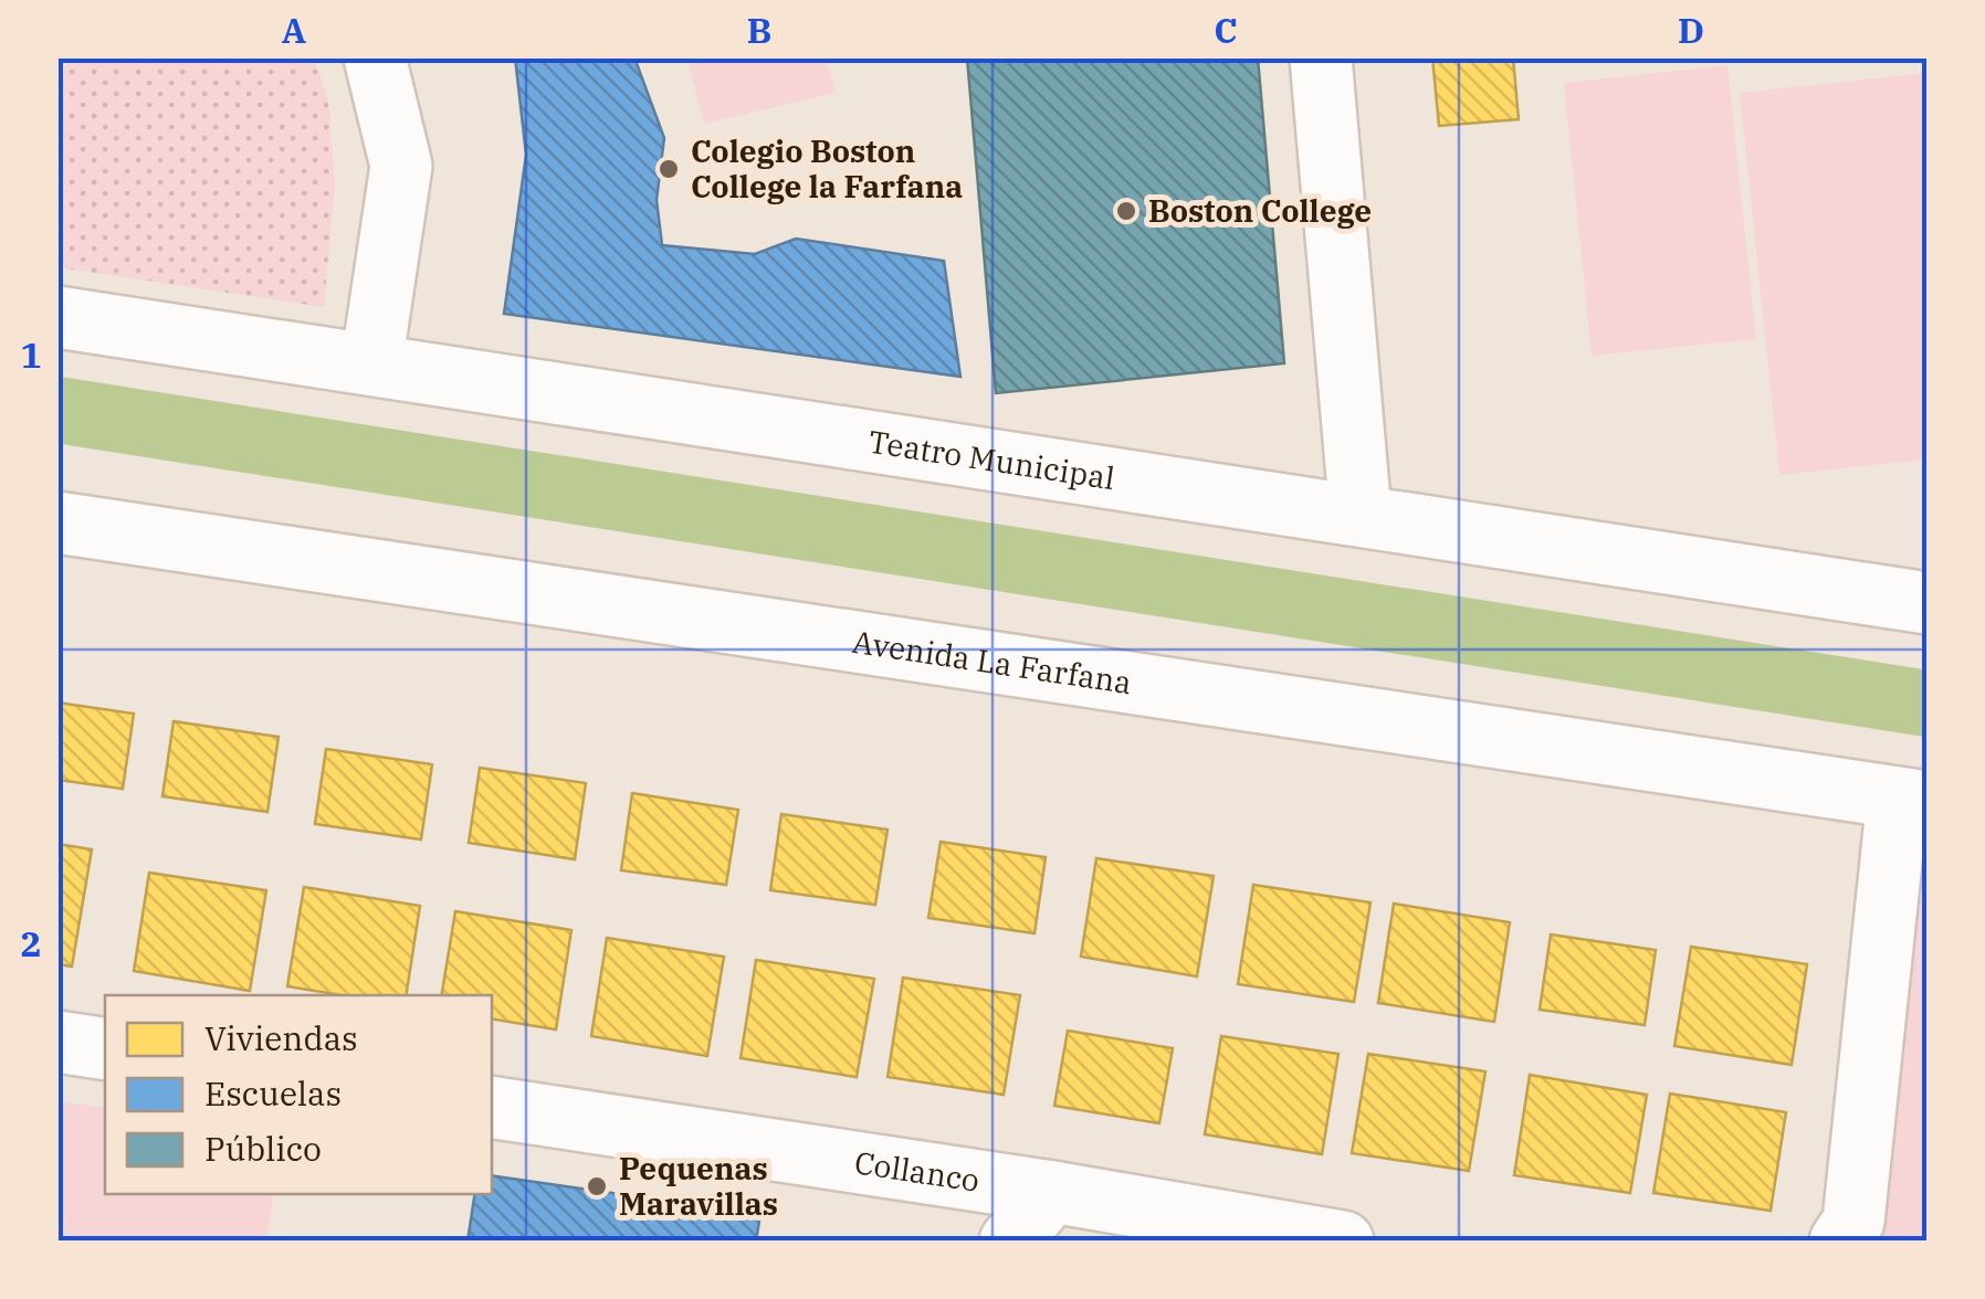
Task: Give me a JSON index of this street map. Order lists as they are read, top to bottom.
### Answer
{
  "streets": {
    "street": ["Teatro Municipal", "Avenida La Farfana", "Collanco"]
  },
  "places": ["Colegio Boston College la Farfana", "Boston College", "Pequenas Maravillas"],
  "legend": ["Viviendas", "Escuelas", "Público"],
  "grid": {
    "columns": [
      "A",
      "B",
      "C",
      "D"
    ],
    "rows": ["1", "2"]
  }
}
